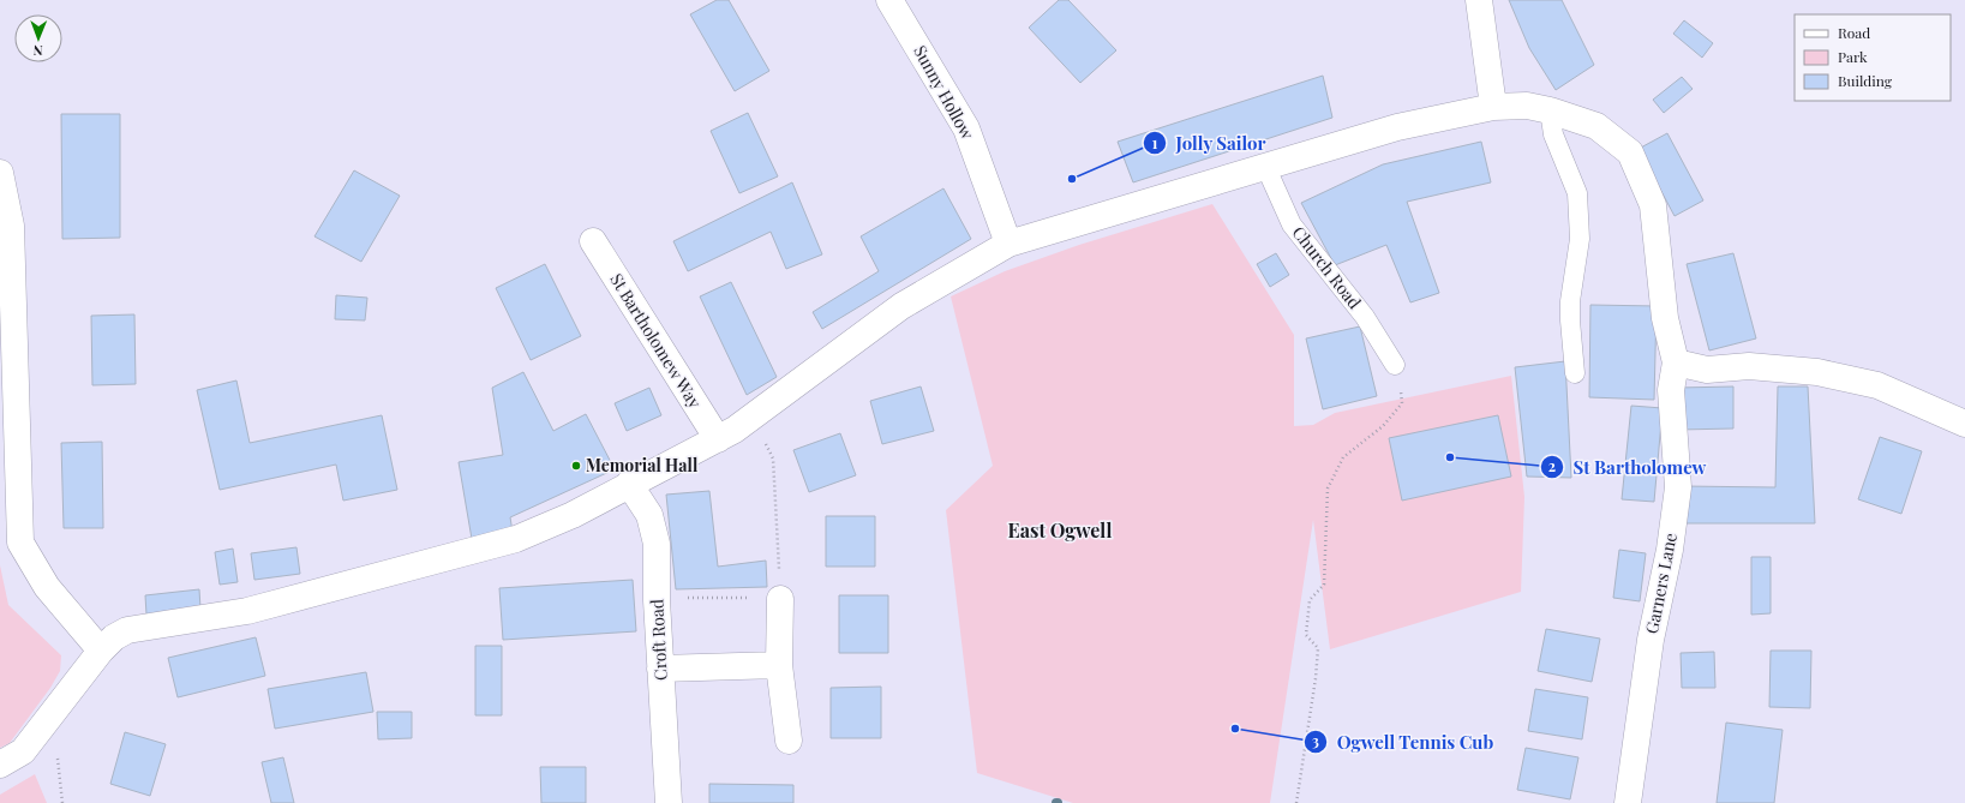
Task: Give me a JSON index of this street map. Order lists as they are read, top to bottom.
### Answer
{
  "streets": {
    "street": [
      "Sunny Hollow",
      "St Bartholomew Way",
      "Garners Lane",
      "Croft Road"
    ],
    "lane": ["Church Road"]
  },
  "districts": ["East Ogwell"],
  "places": [
    "Jolly Sailor",
    "St Bartholomew",
    "Memorial Hall",
    "Ogwell Tennis Cub"
  ],
  "legend": ["Road", "Park", "Building"],
  "north": "bottom"
}
